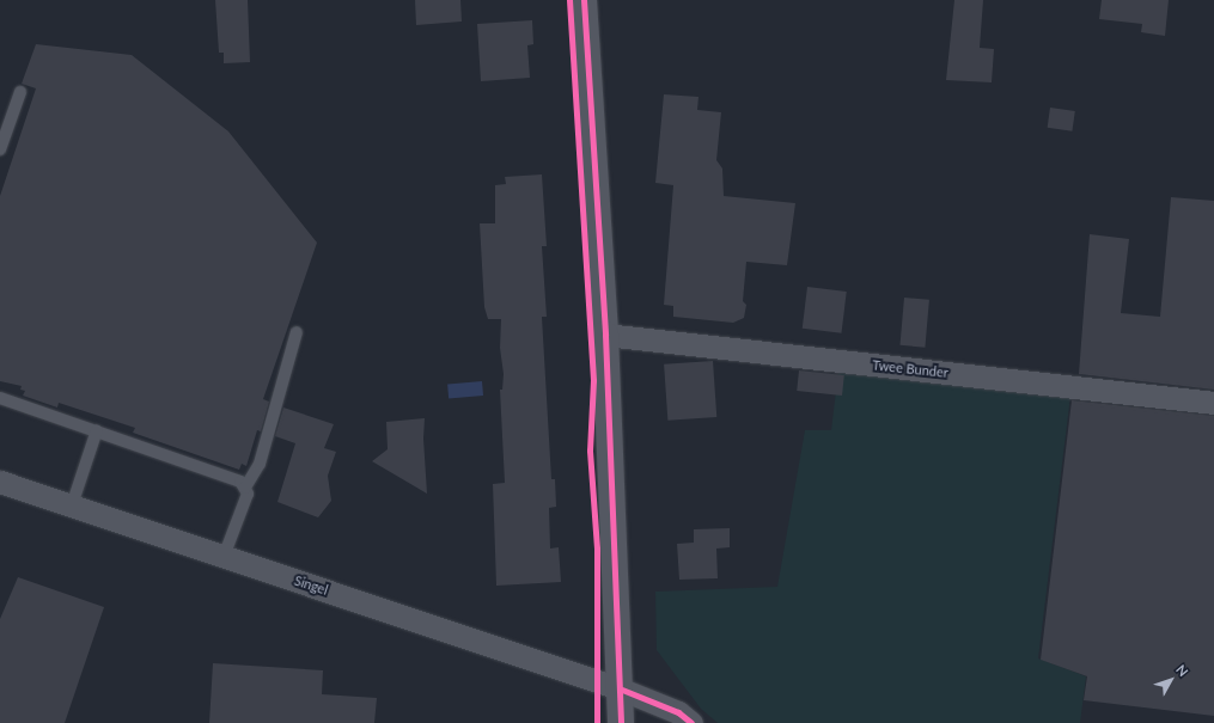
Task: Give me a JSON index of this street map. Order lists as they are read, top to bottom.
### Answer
{
  "streets": {
    "street": ["Twee Bunder", "Singel"]
  },
  "north": "top right"
}
